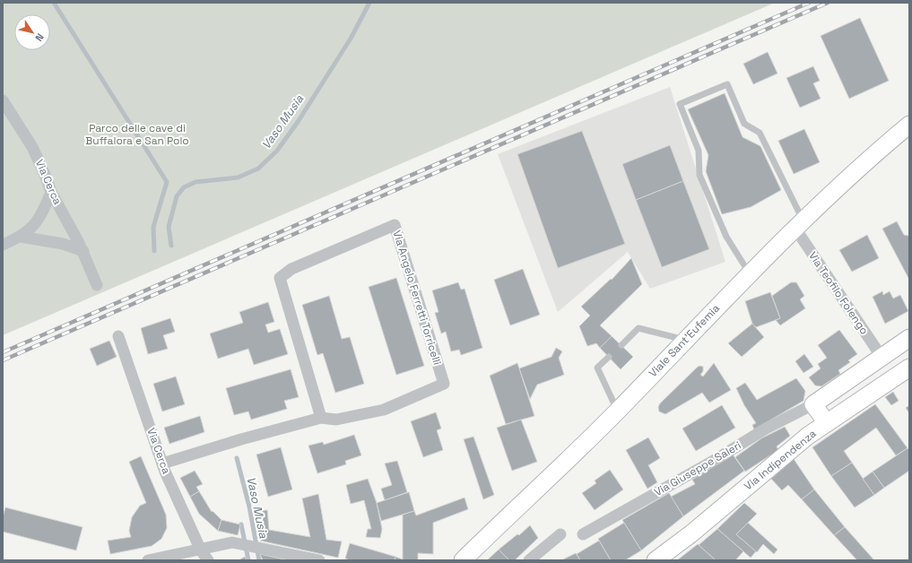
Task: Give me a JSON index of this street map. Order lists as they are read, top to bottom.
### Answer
{
  "streets": {
    "main road": ["Viale Sant'Eufemia", "Via Indipendenza", "Via Giuseppe Saleri"],
    "street": ["Via Cerca", "Via Teofilo Folengo", "Via Angelo Ferretti Torricelli"]
  },
  "crossings": [
    ["Via Cerca", "Via Angelo Ferretti Torricelli"],
    ["Via Teofilo Folengo", "Viale Sant'Eufemia"],
    ["Via Teofilo Folengo", "Via Giuseppe Saleri"]
  ],
  "water": ["Vaso Musia"],
  "parks": ["Parco delle cave di Buffalora e San Polo"],
  "north": "bottom right"
}
